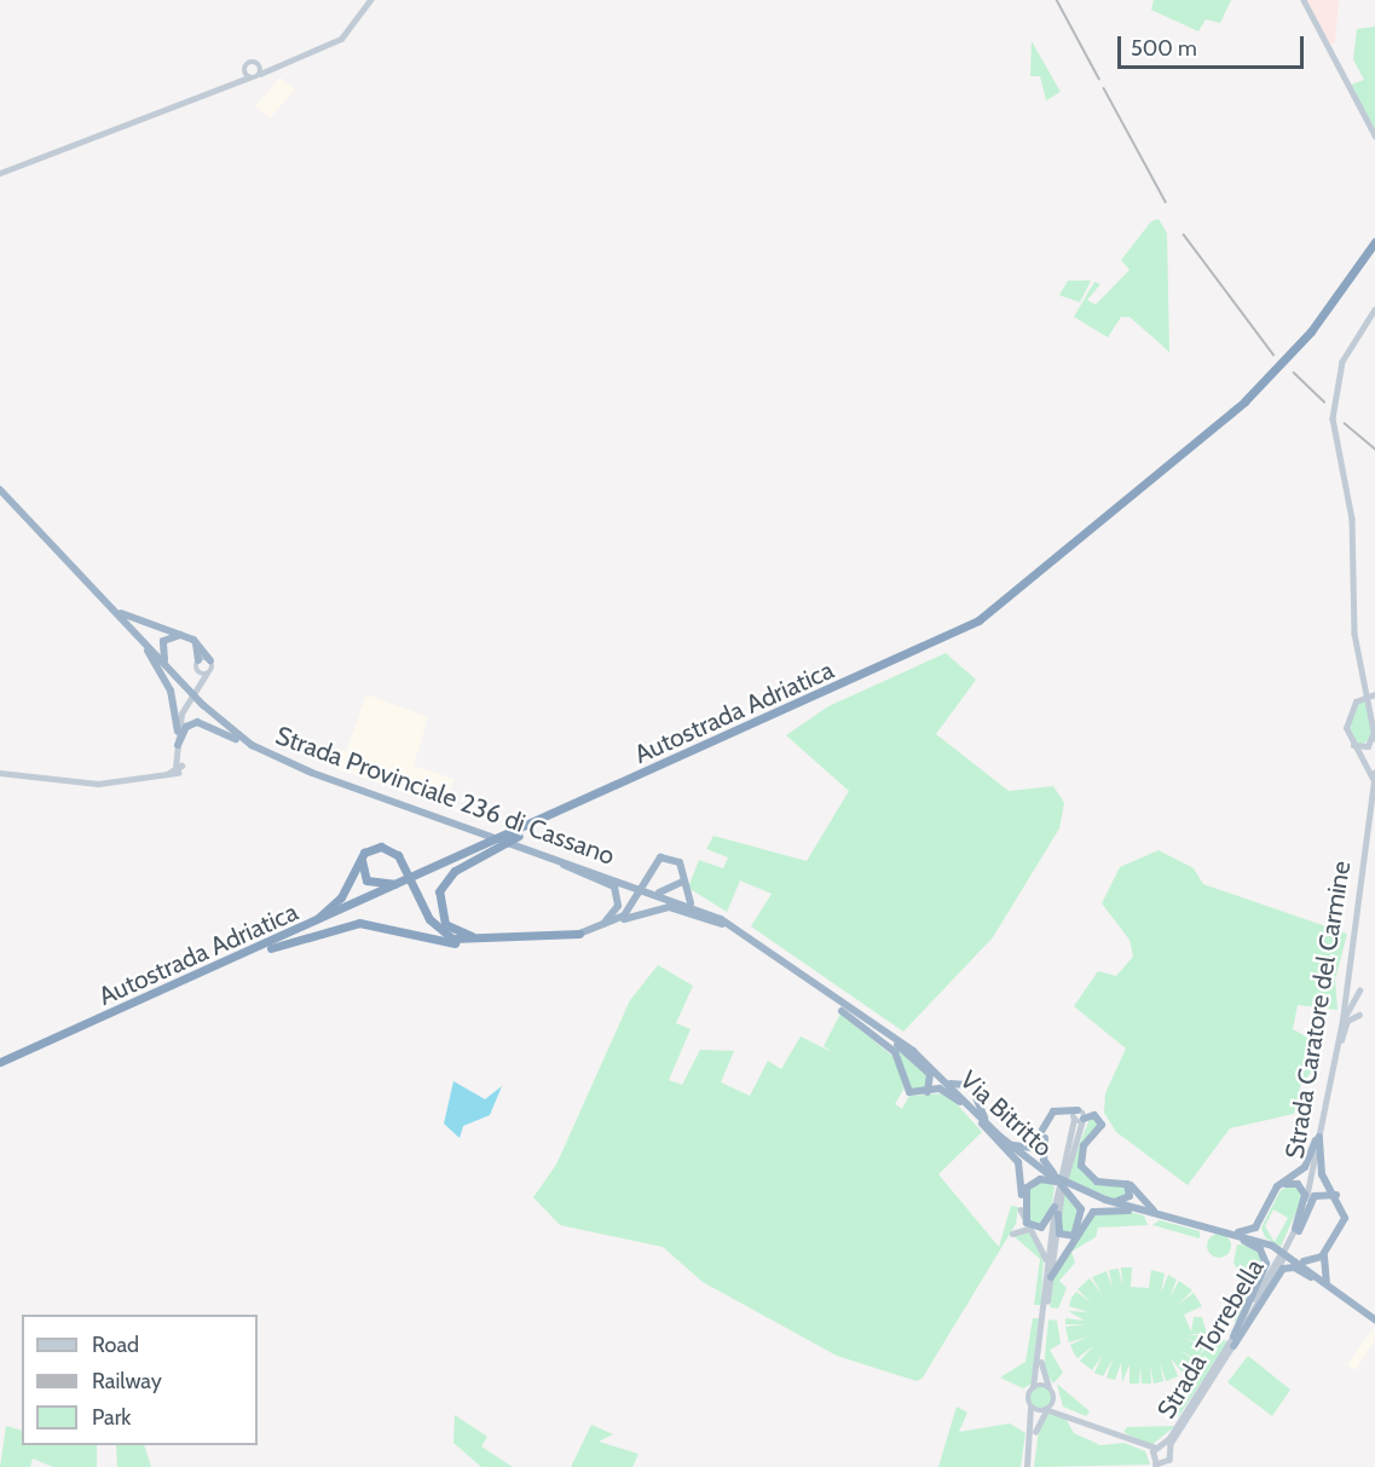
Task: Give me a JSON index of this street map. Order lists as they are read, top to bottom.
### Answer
{
  "streets": {
    "highway": ["Autostrada Adriatica", "Strada Provinciale 236 di Cassano", "Via Bitritto"],
    "main road": ["Strada Caratore del Carmine", "Strada Torrebella"]
  },
  "crossings": [
    ["Strada Provinciale 236 di Cassano", "Via Bitritto"],
    ["Strada Caratore del Carmine", "Via Bitritto"],
    ["Strada Caratore del Carmine", "Strada Torrebella"],
    ["Via Bitritto", "Strada Torrebella"]
  ],
  "legend": ["Road", "Railway", "Park"],
  "scale_bar": "500 m"
}
